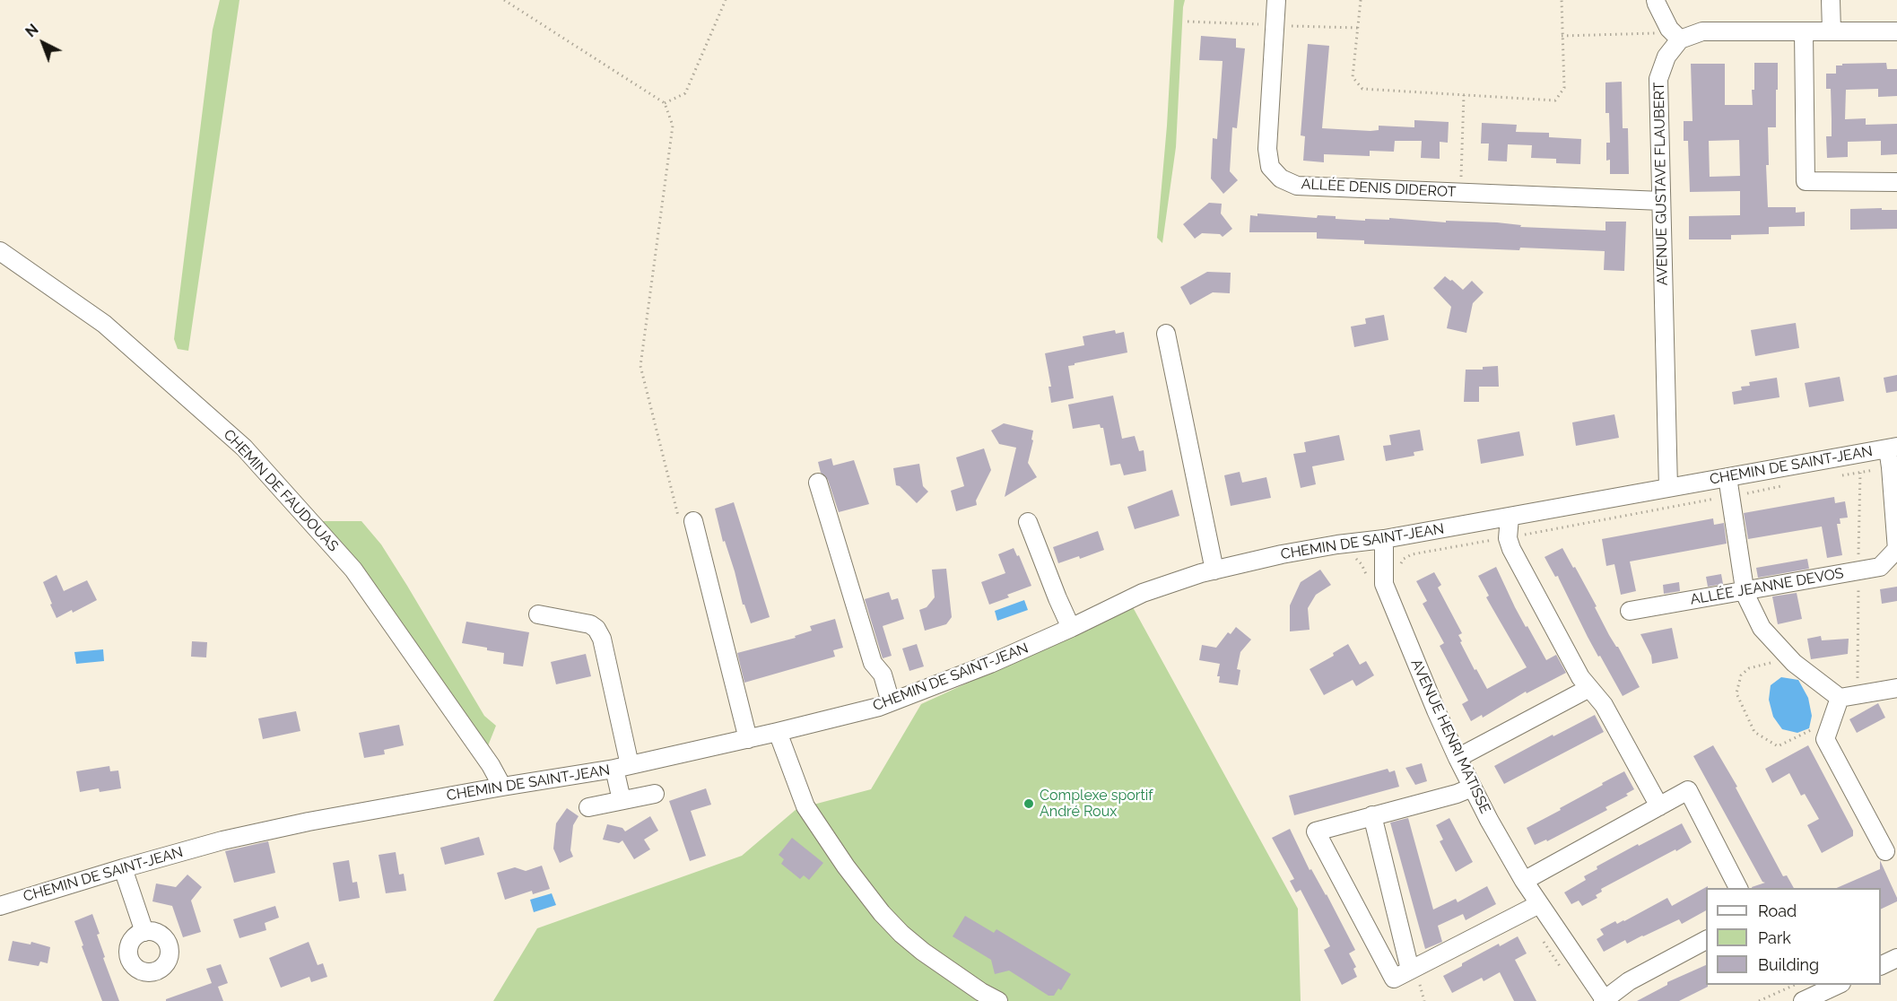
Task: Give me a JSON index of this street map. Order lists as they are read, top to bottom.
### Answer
{
  "streets": {
    "street": [
      "AVENUE GUSTAVE FLAUBERT",
      "ALLÉE DENIS DIDEROT",
      "CHEMIN DE SAINT-JEAN",
      "CHEMIN DE FAUDOUAS",
      "ALLÉE JEANNE DEVOS",
      "AVENUE HENRI MATISSE"
    ]
  },
  "crossings": [
    ["AVENUE GUSTAVE FLAUBERT", "ALLÉE DENIS DIDEROT"],
    ["AVENUE GUSTAVE FLAUBERT", "CHEMIN DE SAINT-JEAN"],
    ["CHEMIN DE SAINT-JEAN", "CHEMIN DE FAUDOUAS"],
    ["CHEMIN DE SAINT-JEAN", "AVENUE HENRI MATISSE"]
  ],
  "places": ["Complexe sportif André Roux"],
  "legend": ["Road", "Park", "Building"],
  "north": "top left"
}
